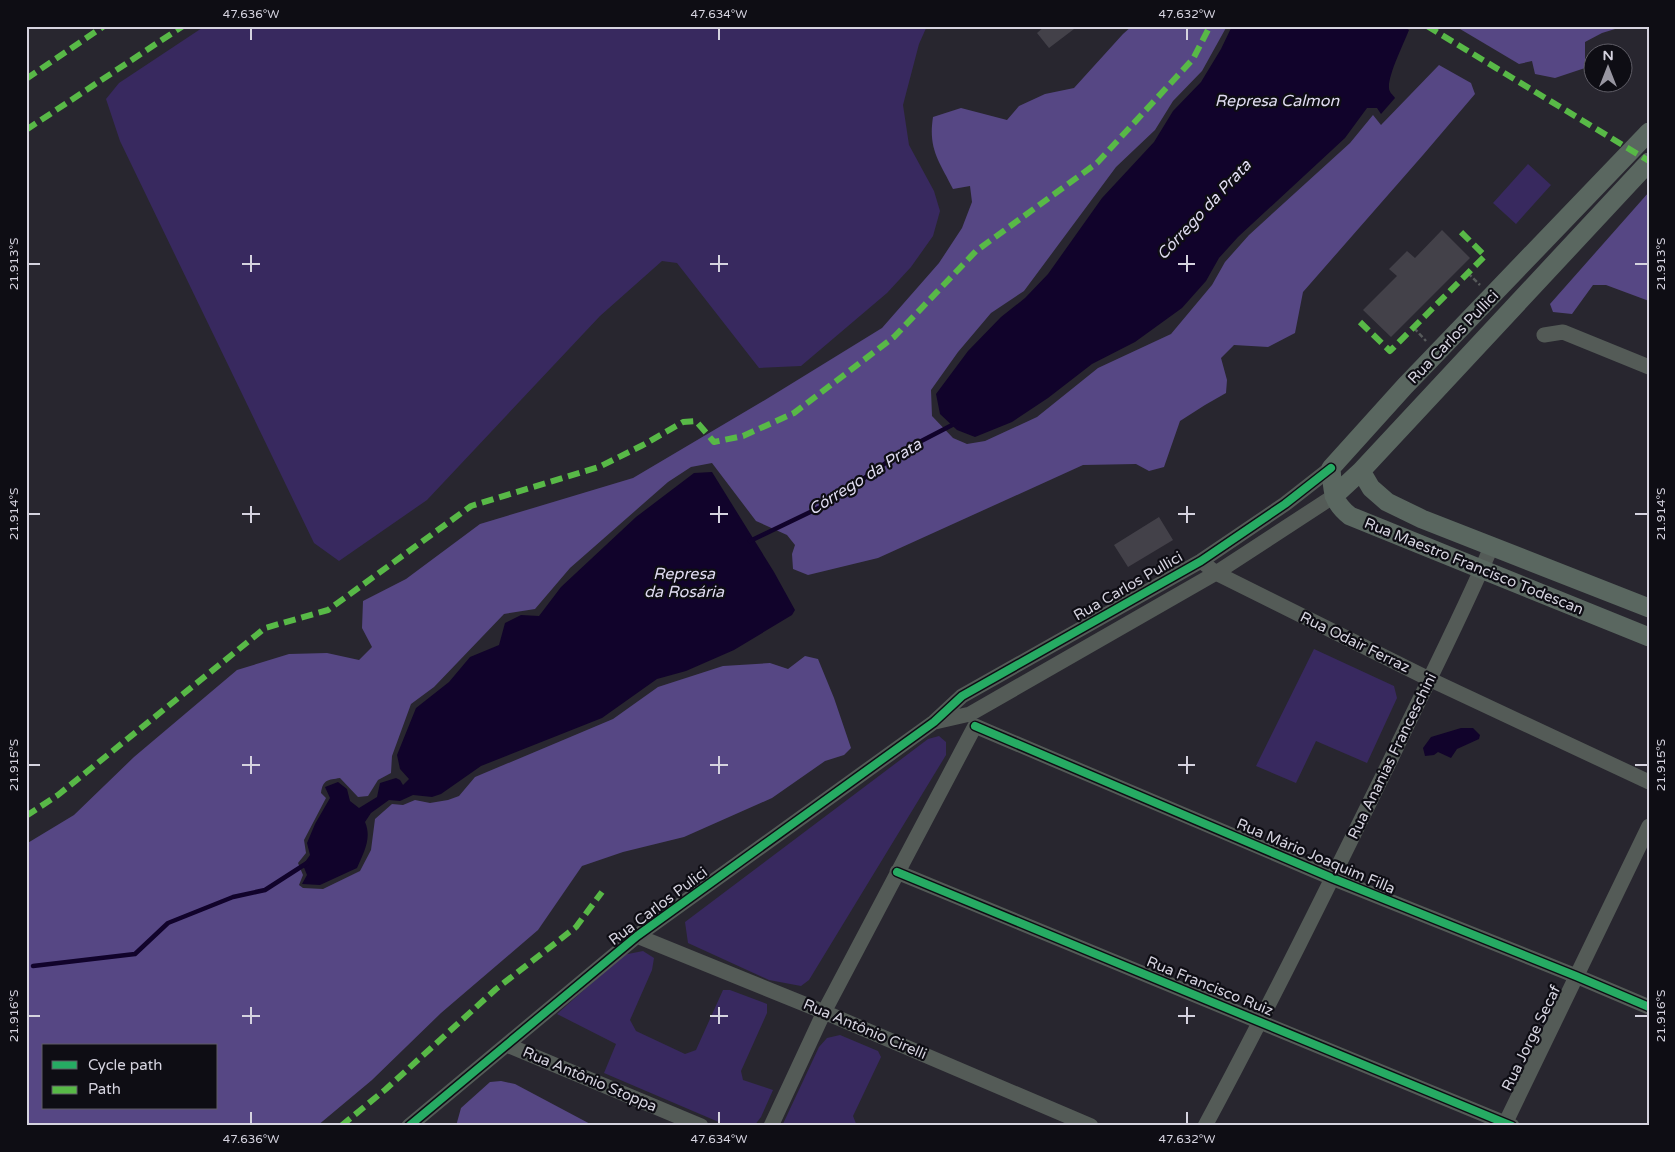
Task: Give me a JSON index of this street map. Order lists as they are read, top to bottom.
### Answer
{
  "streets": {
    "main road": ["Rua Carlos Pullici", "Rua Maestro Francisco Todescan"],
    "street": [
      "Rua Odair Ferraz",
      "Rua Ananias Franceschini",
      "Rua Mário Joaquim Filla",
      "Rua Carlos Pulici",
      "Rua Francisco Ruiz",
      "Rua Antônio Cirelli",
      "Rua Jorge Secaf",
      "Rua Antônio Stoppa"
    ]
  },
  "crossings": [
    ["Rua Carlos Pullici", "Rua Maestro Francisco Todescan"],
    ["Rua Carlos Pullici", "Rua Odair Ferraz"],
    ["Rua Carlos Pullici", "Rua Mário Joaquim Filla"],
    ["Rua Carlos Pullici", "Rua Carlos Pulici"],
    ["Rua Maestro Francisco Todescan", "Rua Ananias Franceschini"],
    ["Rua Odair Ferraz", "Rua Ananias Franceschini"],
    ["Rua Ananias Franceschini", "Rua Mário Joaquim Filla"],
    ["Rua Ananias Franceschini", "Rua Francisco Ruiz"],
    ["Rua Mário Joaquim Filla", "Rua Jorge Secaf"],
    ["Rua Carlos Pulici", "Rua Antônio Cirelli"],
    ["Rua Carlos Pulici", "Rua Antônio Stoppa"],
    ["Rua Francisco Ruiz", "Rua Jorge Secaf"]
  ],
  "water": ["Represa Calmon", "Córrego da Prata", "Represa da Rosária"],
  "legend": ["Cycle path", "Path"],
  "north": "top",
  "coordinates": [
    "47.636°W",
    "47.634°W",
    "47.632°W",
    "21.913°S",
    "21.914°S",
    "21.915°S",
    "21.916°S"
  ]
}
